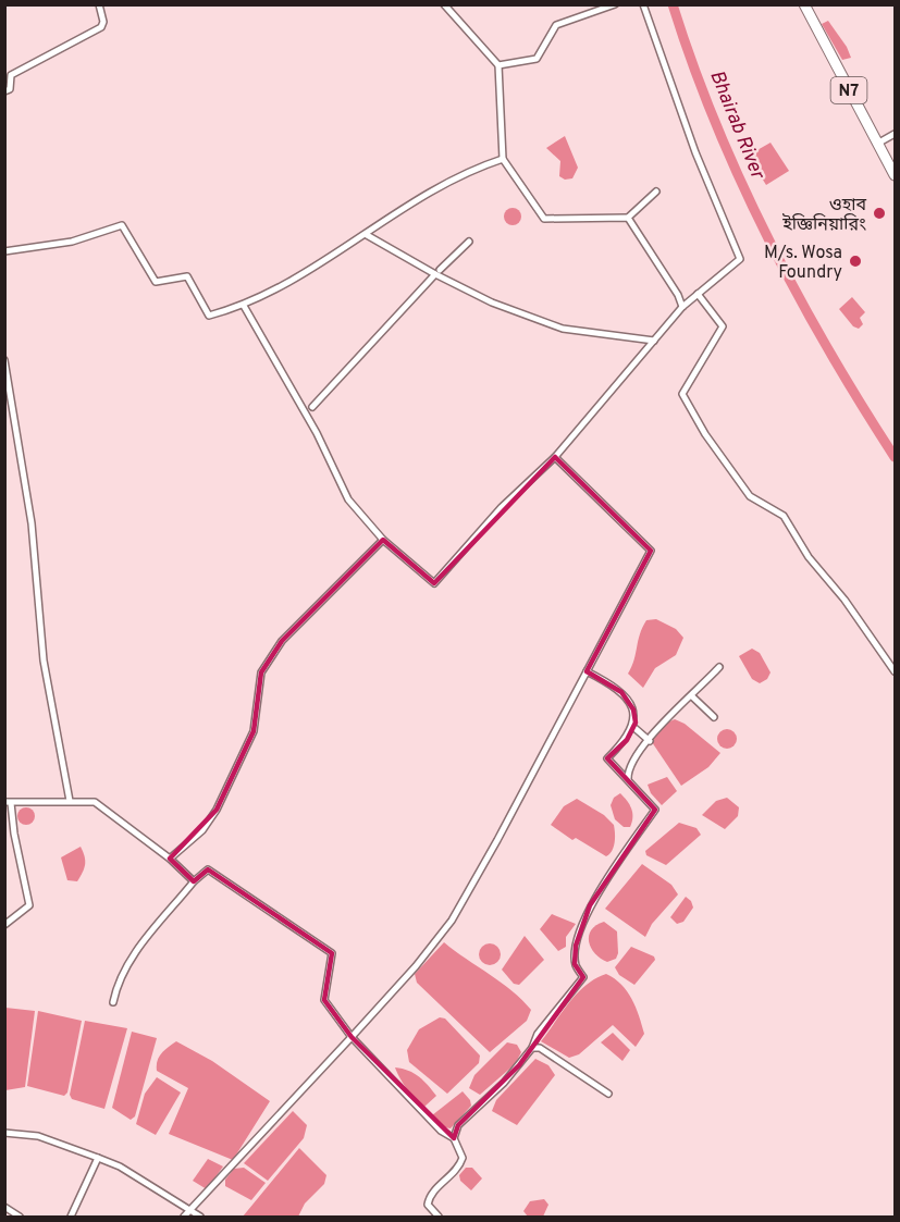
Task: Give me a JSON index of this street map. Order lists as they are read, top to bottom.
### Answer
{
  "streets": {
    "highway": ["N7"]
  },
  "water": ["Bhairab River"],
  "places": ["ওহাব ইজ্ঞিনিয়ারিং", "M/s. Wosa Foundry"]
}
